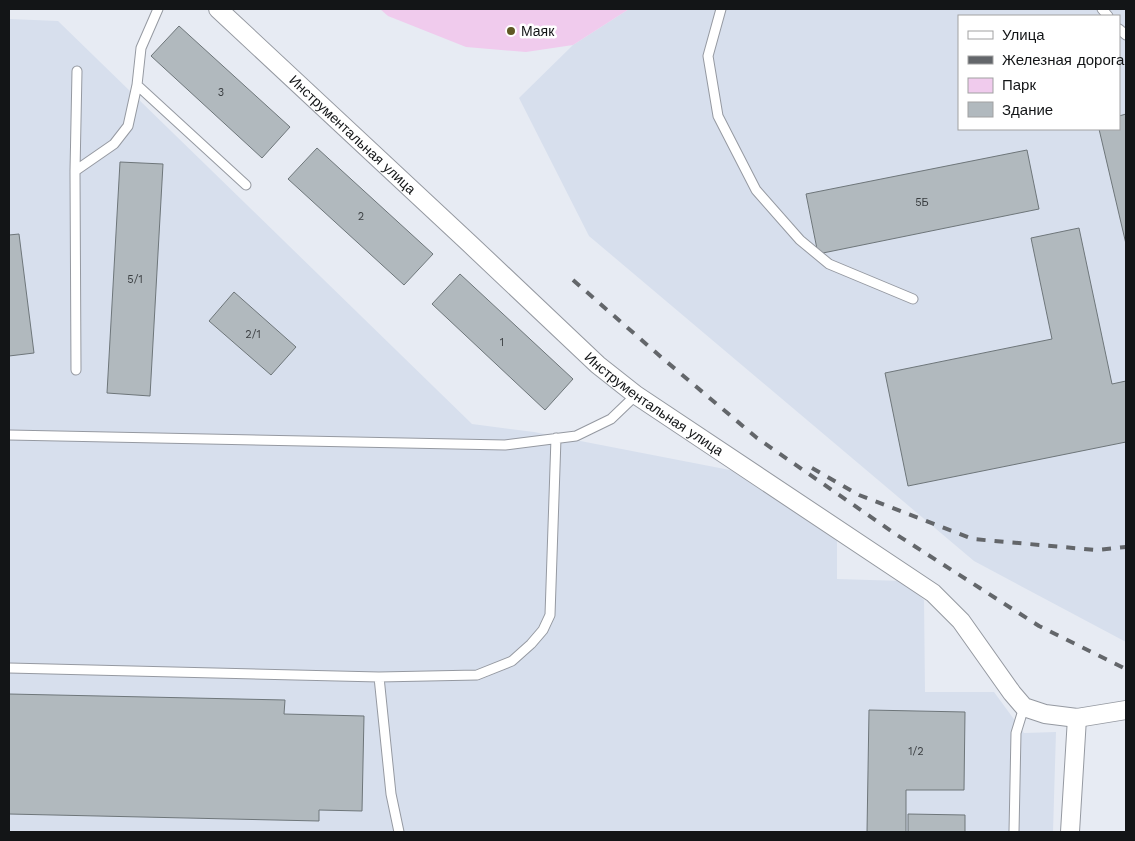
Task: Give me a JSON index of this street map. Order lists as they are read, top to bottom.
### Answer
{
  "streets": {
    "street": ["Инструментальная улица"]
  },
  "places": ["Маяк"],
  "house_numbers": [
    "3",
    "5Б",
    "2",
    "5/1",
    "2/1",
    "1",
    "1/2"
  ],
  "legend": [
    "Улица",
    "Железная дорога",
    "Парк",
    "Здание"
  ]
}
